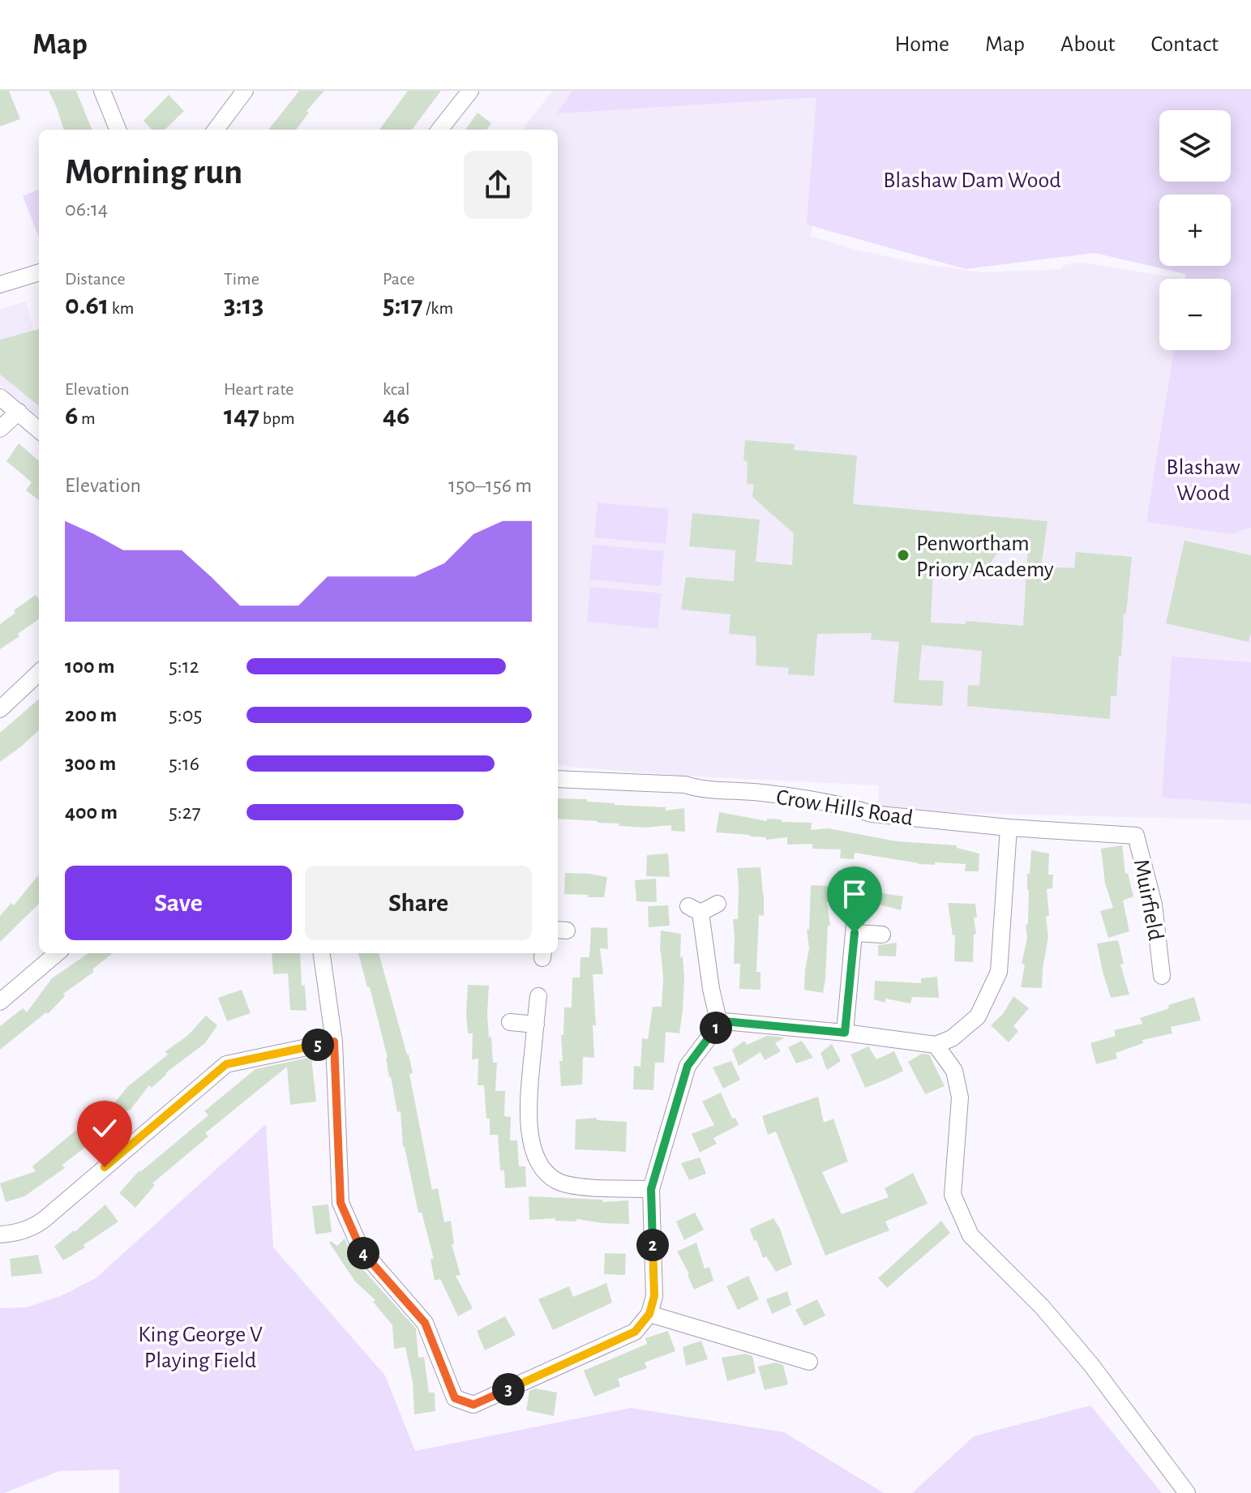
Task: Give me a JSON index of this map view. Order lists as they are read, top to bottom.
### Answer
{
  "streets": {
    "street": ["Crow Hills Road", "Muirfield"]
  },
  "crossings": [
    ["Crow Hills Road", "Muirfield"]
  ],
  "parks": ["Blashaw Dam Wood", "Blashaw Wood", "King George V Playing Field"],
  "places": ["Penwortham Priory Academy"],
  "page": {
    "header": "Map",
    "nav": [
      "Home",
      "Map",
      "About",
      "Contact"
    ],
    "map_buttons": ["+", "−"],
    "heading": ["Morning run", "06:14"],
    "stats": [
      ["Distance", "0.61 km"],
      ["Time", "3:13"],
      ["Pace", "5:17 /km"],
      ["Elevation", "6 m"],
      ["Heart rate", "147 bpm"],
      ["kcal", "46"]
    ],
    "chart": ["Elevation", "150–156 m"],
    "list": [
      {
        "name": "100 m",
        "note": "5:12"
      },
      {
        "name": "200 m",
        "note": "5:05"
      },
      {
        "name": "300 m",
        "note": "5:16"
      },
      {
        "name": "400 m",
        "note": "5:27"
      }
    ],
    "buttons": ["Save", "Share"],
    "pins": [
      "1",
      "5",
      "2",
      "4",
      "3"
    ]
  }
}
